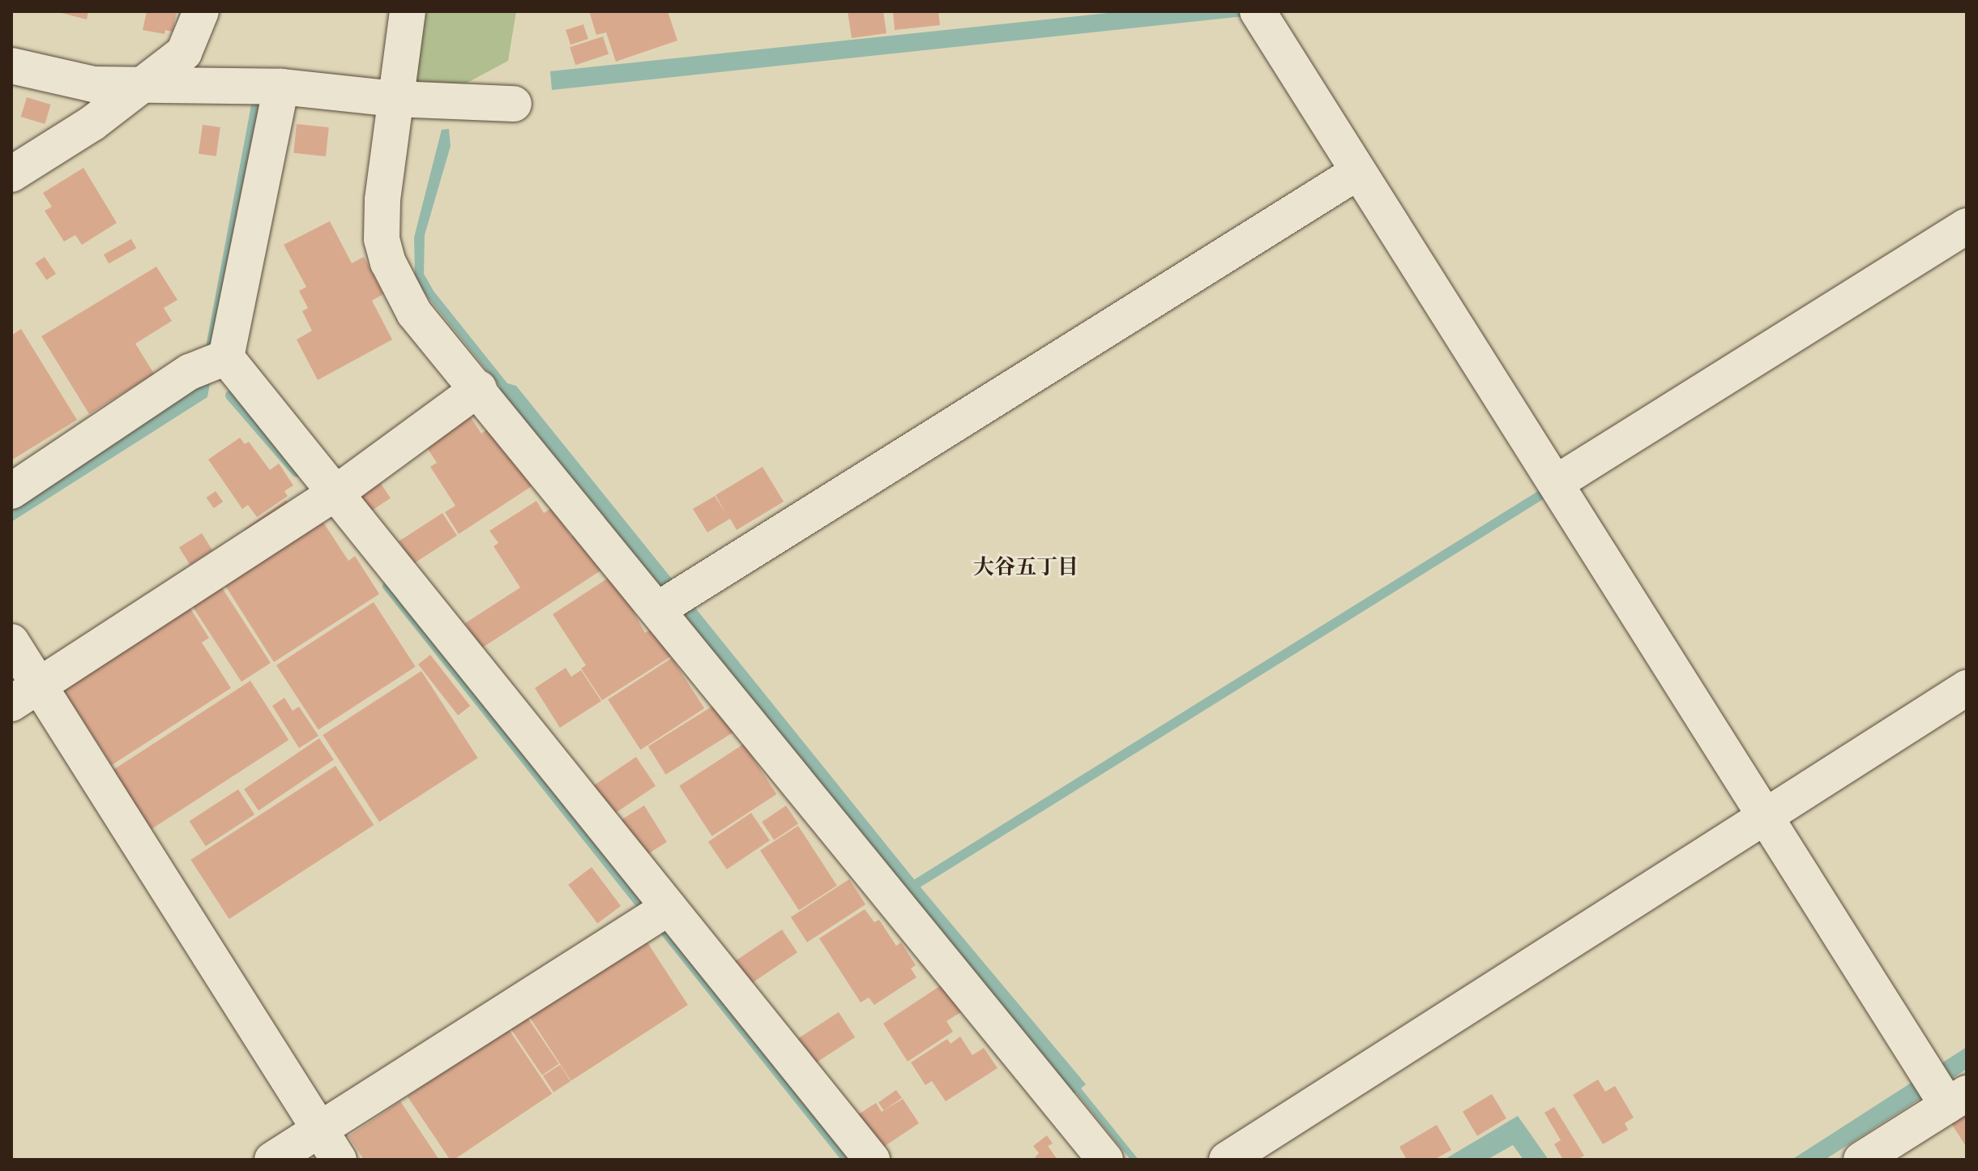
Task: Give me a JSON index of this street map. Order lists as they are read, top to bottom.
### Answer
{
  "districts": ["大谷五丁目"]
}
